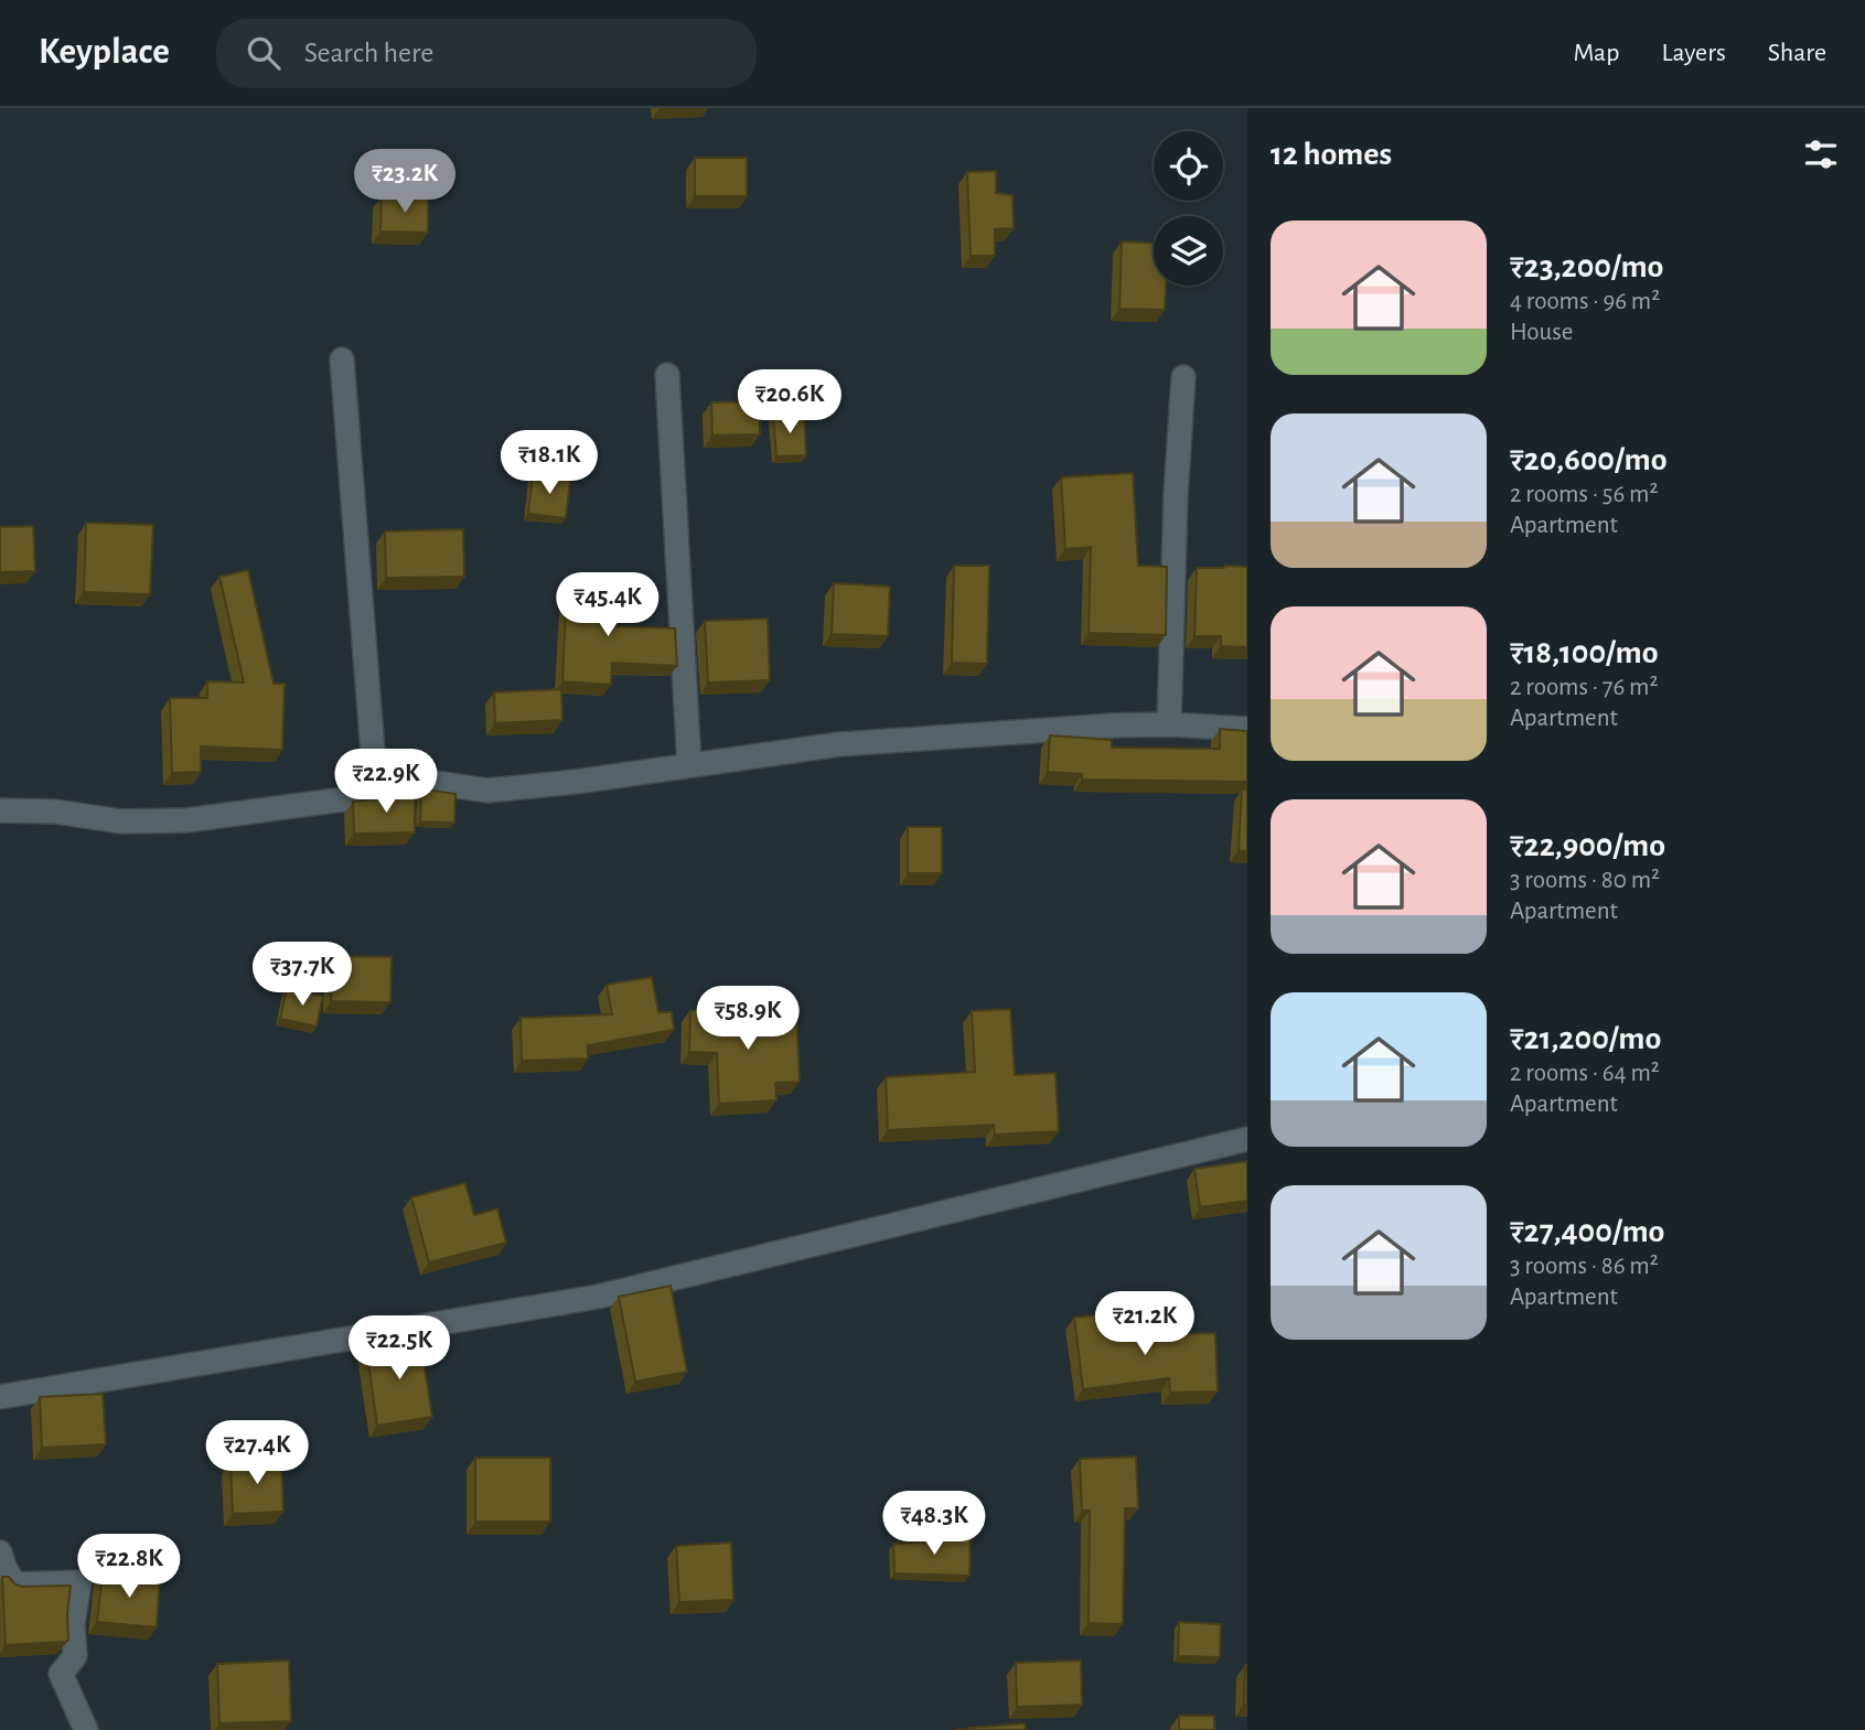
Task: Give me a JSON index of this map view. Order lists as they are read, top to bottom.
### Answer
{
  "page": {
    "header": "Keyplace",
    "search": "Search here",
    "nav": ["Map", "Layers", "Share"],
    "heading": "12 homes",
    "price": [
      "₹23.2K",
      "₹20.6K",
      "₹18.1K",
      "₹45.4K",
      "₹22.9K",
      "₹37.7K",
      "₹58.9K",
      "₹21.2K",
      "₹22.5K",
      "₹27.4K",
      "₹48.3K",
      "₹22.8K"
    ],
    "list": [
      {
        "name": "₹23,200/mo",
        "note": "4 rooms · 96 m² · House"
      },
      {
        "name": "₹20,600/mo",
        "note": "2 rooms · 56 m² · Apartment"
      },
      {
        "name": "₹18,100/mo",
        "note": "2 rooms · 76 m² · Apartment"
      },
      {
        "name": "₹22,900/mo",
        "note": "3 rooms · 80 m² · Apartment"
      },
      {
        "name": "₹21,200/mo",
        "note": "2 rooms · 64 m² · Apartment"
      },
      {
        "name": "₹27,400/mo",
        "note": "3 rooms · 86 m² · Apartment"
      }
    ]
  }
}
